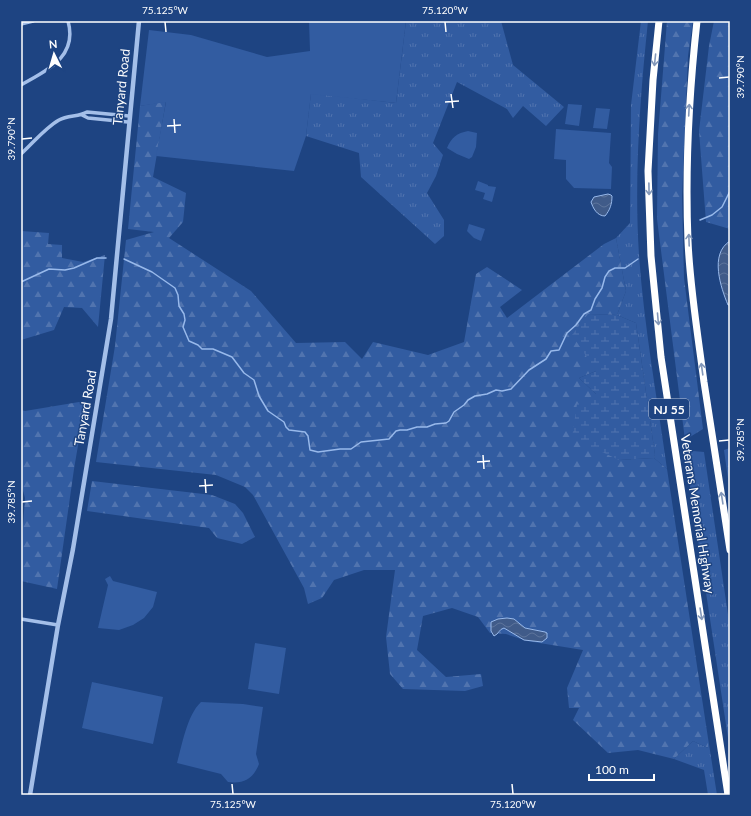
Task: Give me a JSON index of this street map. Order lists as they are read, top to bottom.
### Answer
{
  "streets": {
    "highway": ["NJ 55", "Veterans Memorial Highway"],
    "street": ["Tanyard Road"]
  },
  "scale_bar": "100 m",
  "north": "top",
  "coordinates": [
    "75.125°W",
    "75.120°W",
    "39.790°N",
    "39.785°N"
  ]
}
